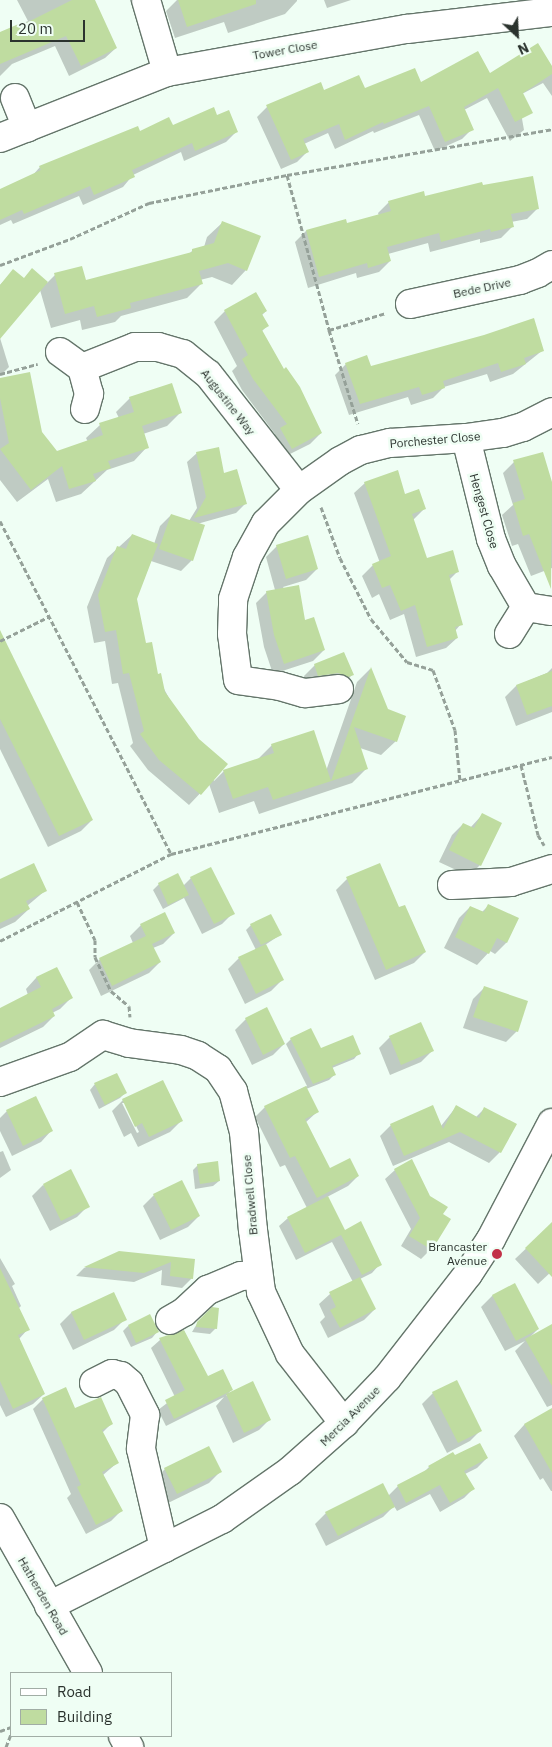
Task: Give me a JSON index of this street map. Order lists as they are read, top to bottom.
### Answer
{
  "streets": {
    "street": [
      "Tower Close",
      "Bede Drive",
      "Augustine Way",
      "Porchester Close",
      "Hengest Close",
      "Bradwell Close",
      "Mercia Avenue",
      "Hatherden Road"
    ]
  },
  "crossings": [
    ["Augustine Way", "Porchester Close"],
    ["Porchester Close", "Hengest Close"],
    ["Bradwell Close", "Mercia Avenue"],
    ["Mercia Avenue", "Hatherden Road"]
  ],
  "places": ["Brancaster Avenue"],
  "legend": ["Road", "Building"],
  "scale_bar": "20 m",
  "north": "bottom right"
}
